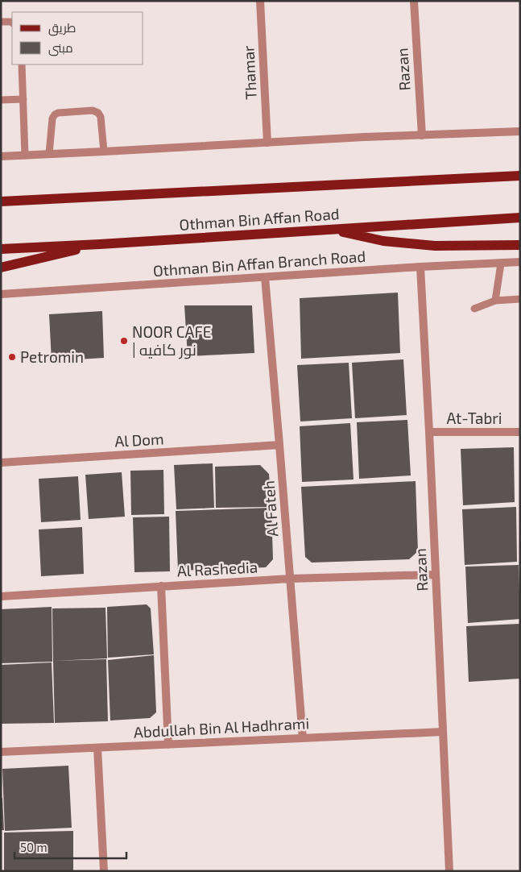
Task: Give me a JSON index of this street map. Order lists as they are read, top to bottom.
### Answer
{
  "streets": {
    "main road": ["Othman Bin Affan Road"],
    "street": [
      "Razan",
      "Thamar",
      "Othman Bin Affan Branch Road",
      "At-Tabri",
      "Al Dom",
      "Al Fateh",
      "Al Rashedia",
      "Abdullah Bin Al Hadhrami"
    ]
  },
  "crossings": [
    ["Razan", "Othman Bin Affan Branch Road"],
    ["Razan", "At-Tabri"],
    ["Razan", "Al Rashedia"],
    ["Razan", "Abdullah Bin Al Hadhrami"],
    ["Othman Bin Affan Branch Road", "Al Fateh"],
    ["Al Dom", "Al Fateh"],
    ["Al Fateh", "Al Rashedia"],
    ["Al Fateh", "Abdullah Bin Al Hadhrami"]
  ],
  "places": ["NOOR CAFE | نور كافيه", "Petromin"],
  "legend": ["طريق", "مبنى"],
  "scale_bar": "50 m"
}
